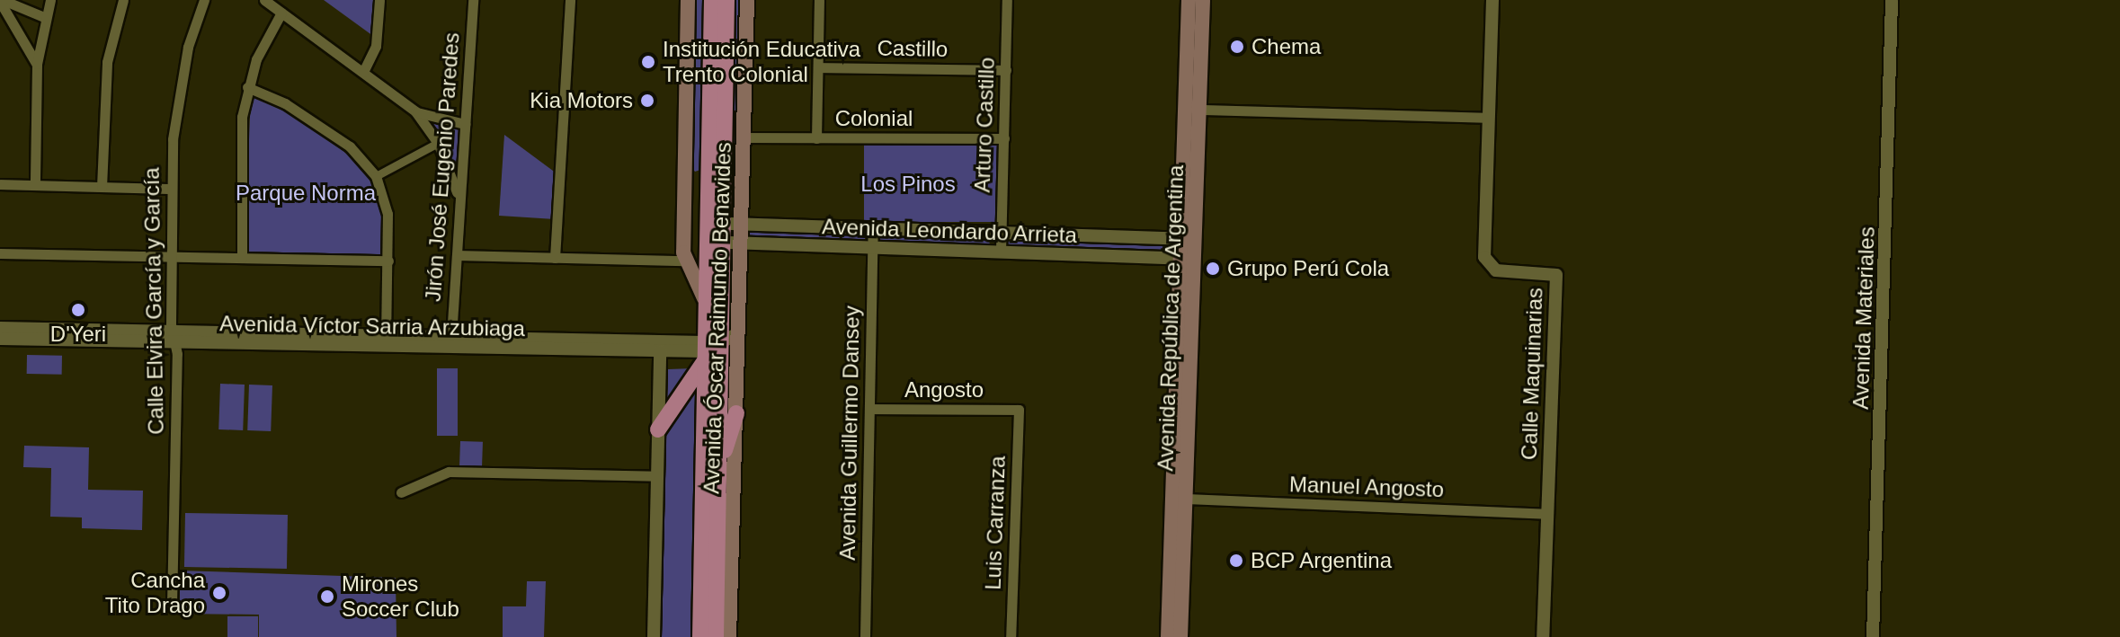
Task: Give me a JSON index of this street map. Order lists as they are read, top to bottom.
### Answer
{
  "streets": {
    "main road": ["Avenida Óscar Raimundo Benavides", "Avenida República de Argentina"],
    "street": [
      "Castillo",
      "Colonial",
      "Arturo Castillo",
      "Jirón José Eugenio Paredes",
      "Avenida Leondardo Arrieta",
      "Calle Elvira García y García",
      "Avenida Materiales",
      "Avenida Víctor Sarria Arzubiaga",
      "Calle Maquinarias",
      "Angosto",
      "Avenida Guillermo Dansey",
      "Manuel Angosto",
      "Luis Carranza"
    ]
  },
  "crossings": [
    ["Castillo", "Arturo Castillo"],
    ["Colonial", "Arturo Castillo"],
    ["Colonial", "Avenida Óscar Raimundo Benavides"],
    ["Arturo Castillo", "Avenida Leondardo Arrieta"],
    ["Jirón José Eugenio Paredes", "Avenida Víctor Sarria Arzubiaga"],
    ["Avenida Leondardo Arrieta", "Avenida Óscar Raimundo Benavides"],
    ["Avenida Leondardo Arrieta", "Avenida República de Argentina"],
    ["Avenida Leondardo Arrieta", "Avenida Guillermo Dansey"],
    ["Calle Elvira García y García", "Avenida Víctor Sarria Arzubiaga"],
    ["Avenida Óscar Raimundo Benavides", "Avenida Víctor Sarria Arzubiaga"],
    ["Avenida República de Argentina", "Manuel Angosto"],
    ["Calle Maquinarias", "Manuel Angosto"],
    ["Angosto", "Avenida Guillermo Dansey"],
    ["Angosto", "Luis Carranza"]
  ],
  "parks": ["Los Pinos", "Parque Norma"],
  "places": [
    "Chema",
    "Institución Educativa Trento Colonial",
    "Kia Motors",
    "Grupo Perú Cola",
    "D'Yeri",
    "BCP Argentina",
    "Cancha Tito Drago",
    "Mirones Soccer Club"
  ]
}
